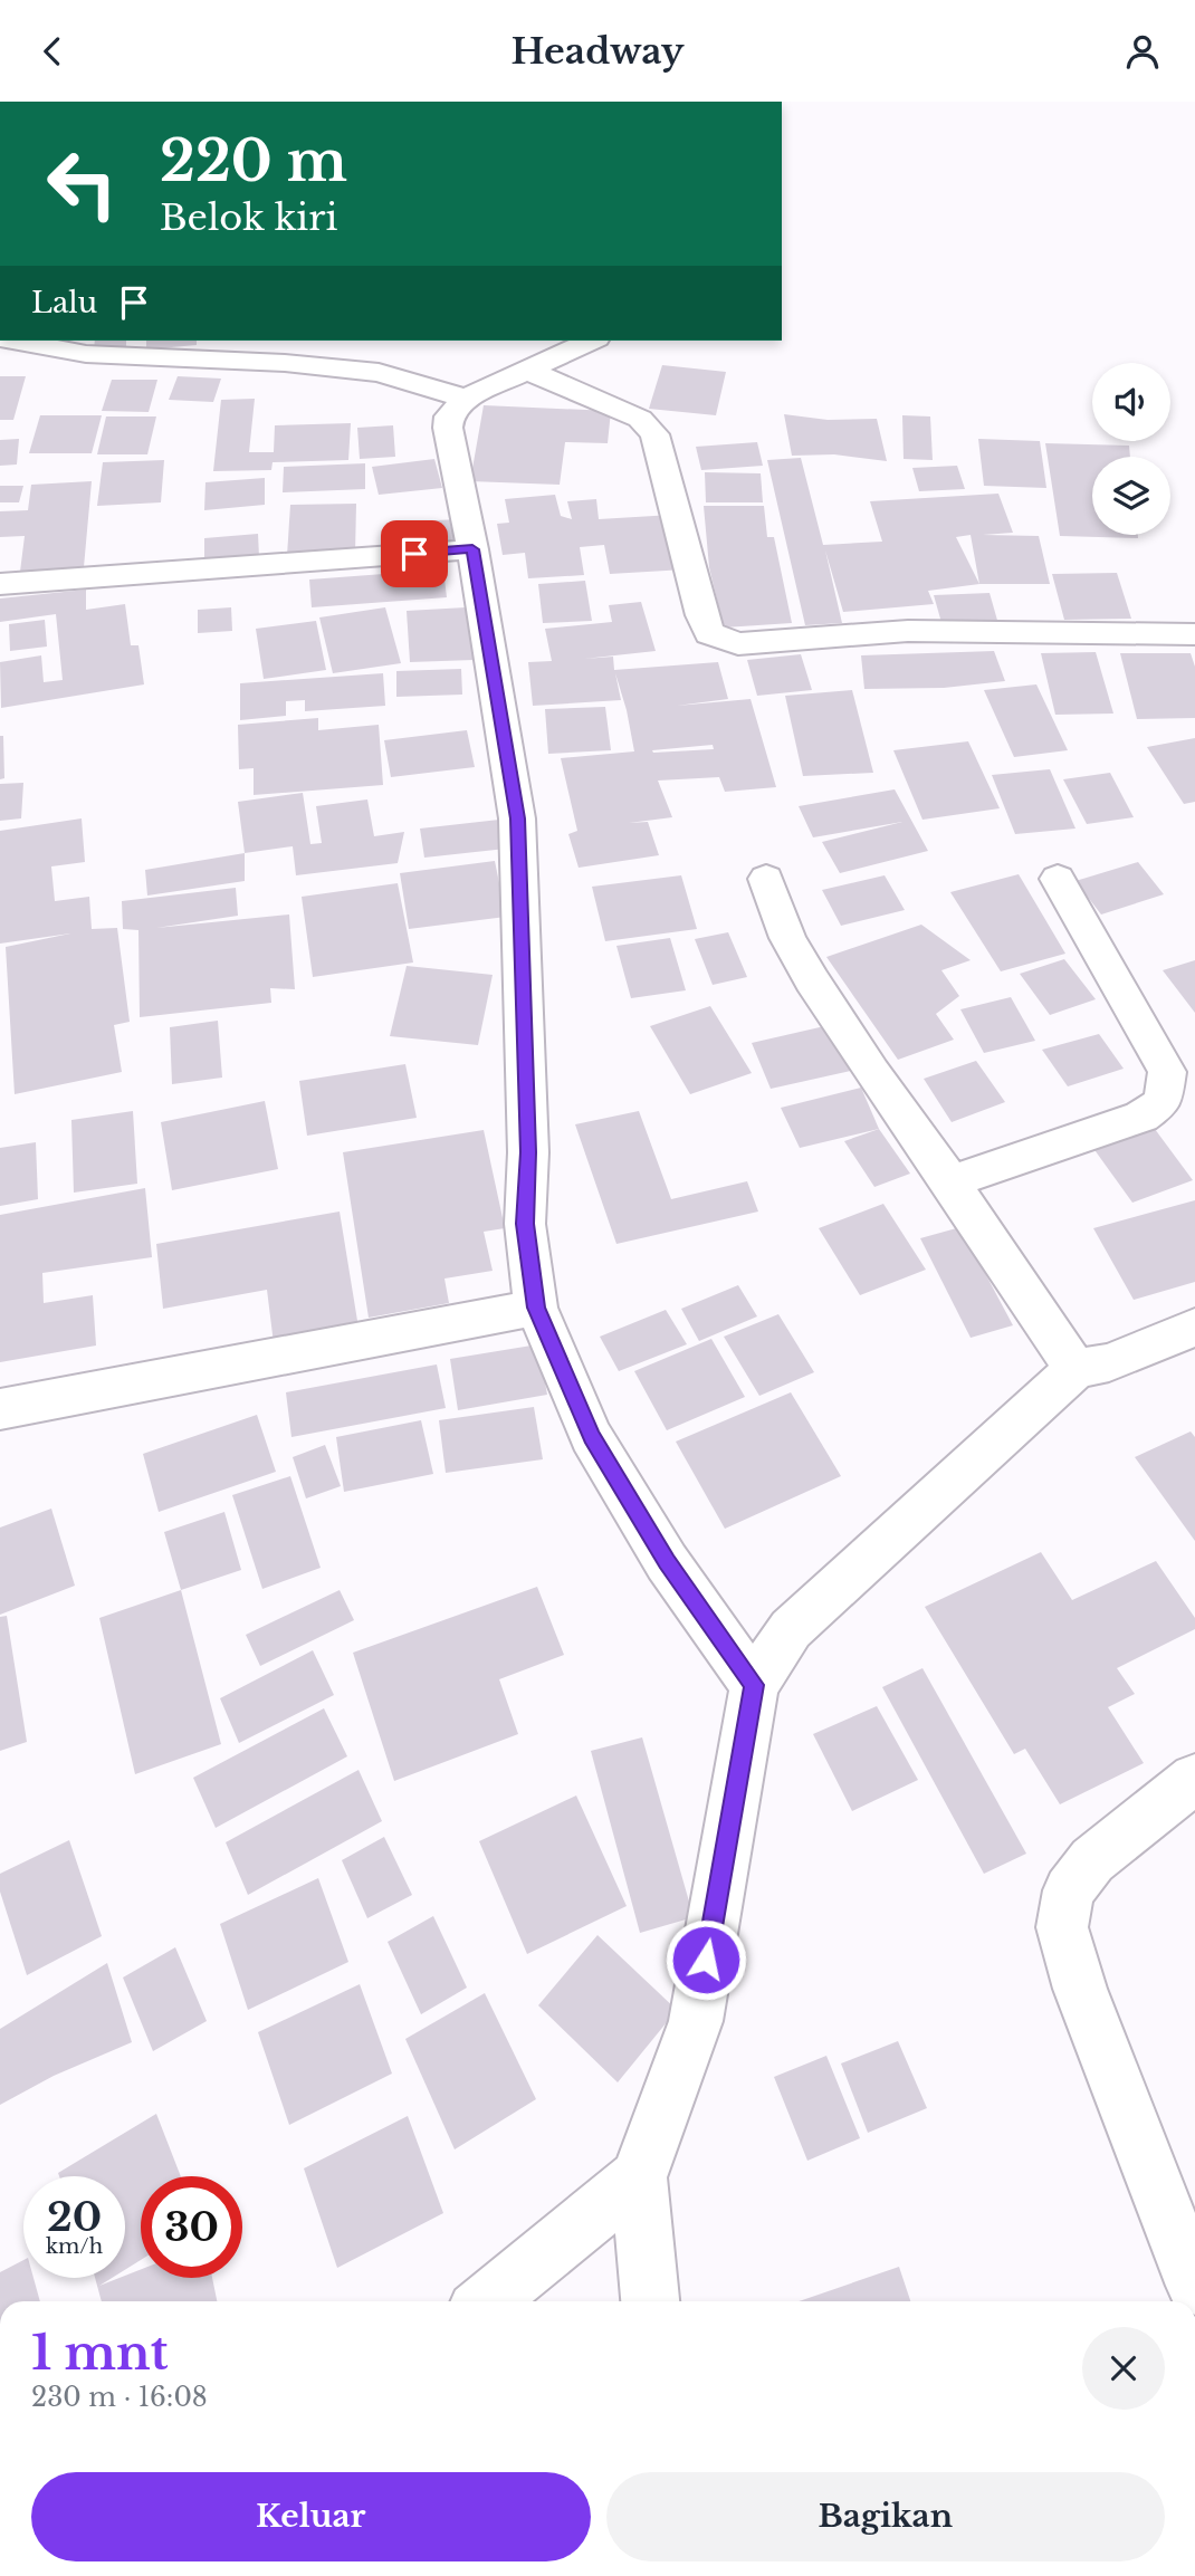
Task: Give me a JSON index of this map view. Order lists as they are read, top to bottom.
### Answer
{
  "page": {
    "header": "Headway",
    "turn": ["220 m", "Belok kiri"],
    "then": "Lalu",
    "speed": "20 km/h",
    "limit": "30",
    "heading": ["1 mnt", "230 m · 16:08"],
    "buttons": ["Keluar", "Bagikan"]
  }
}
